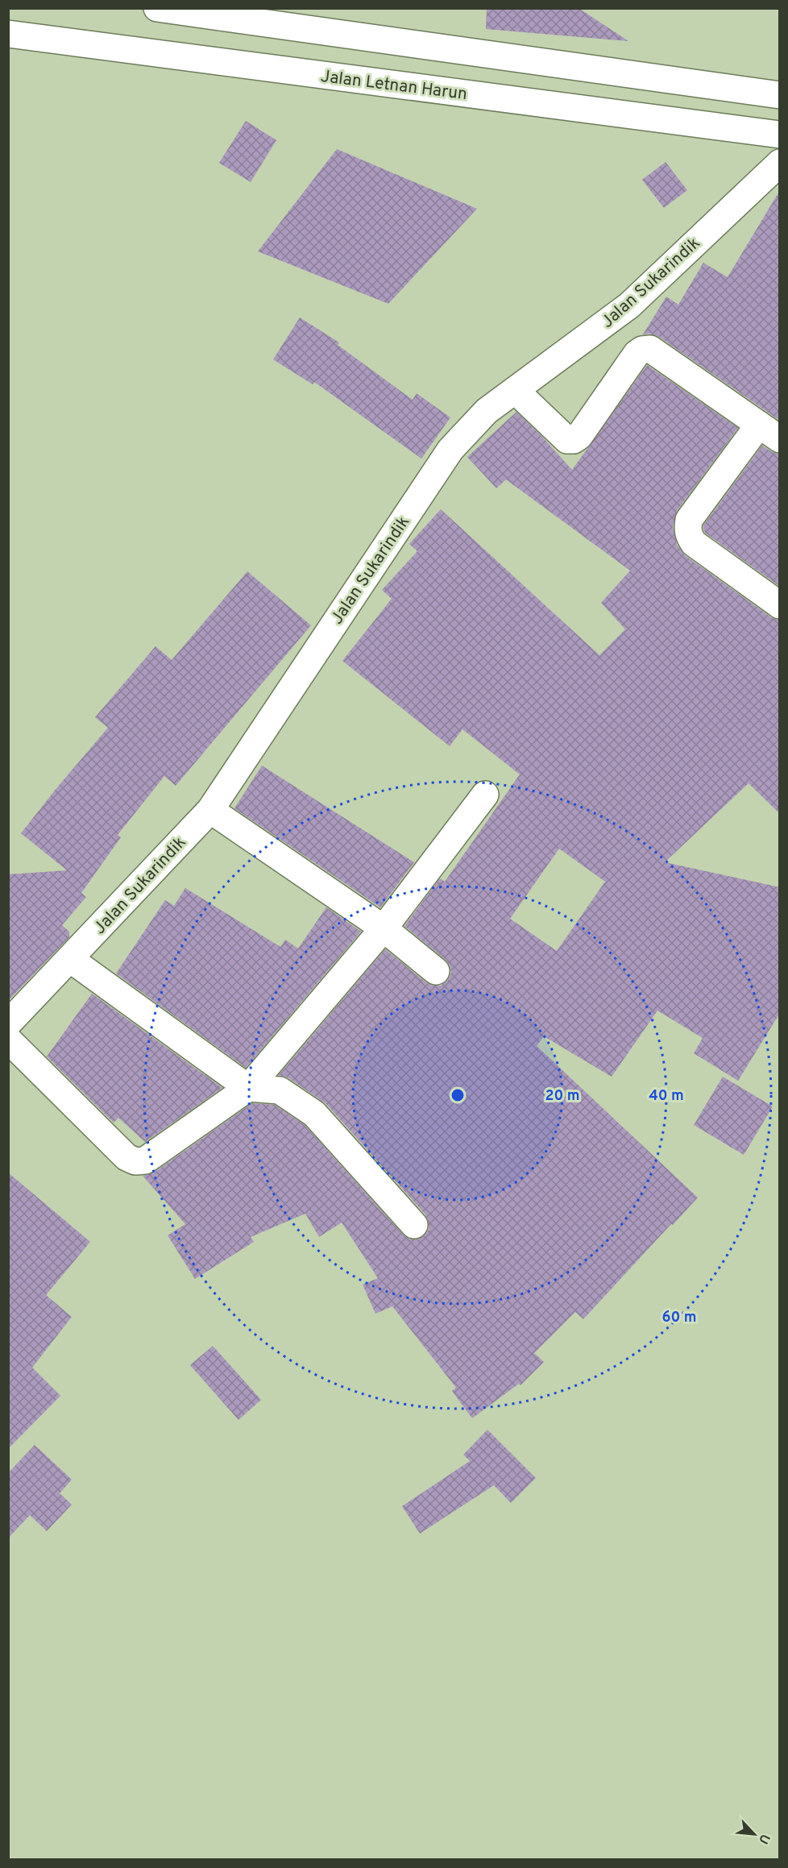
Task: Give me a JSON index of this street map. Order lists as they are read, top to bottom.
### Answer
{
  "streets": {
    "street": ["Jalan Letnan Harun", "Jalan Sukarindik"]
  },
  "north": "bottom right",
  "rings": ["20 m", "40 m", "60 m"]
}
